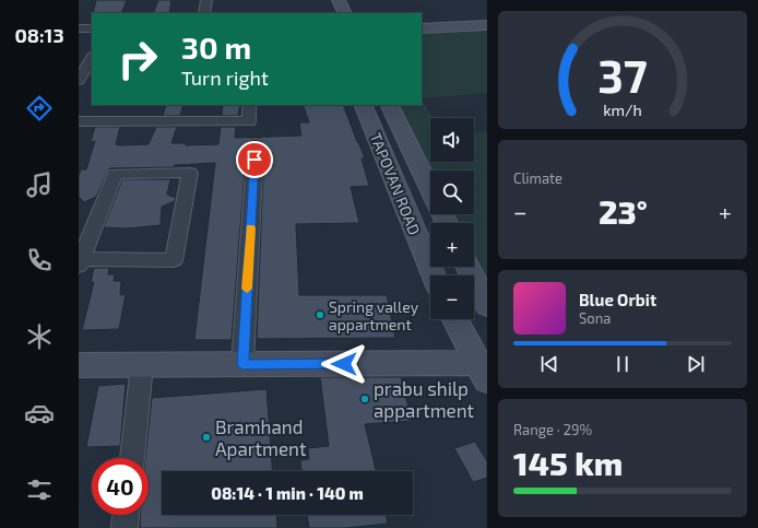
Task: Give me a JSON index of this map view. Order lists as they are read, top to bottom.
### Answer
{
  "streets": {
    "main road": ["TAPOVAN ROAD"]
  },
  "places": ["Spring valley appartment", "prabu shilp appartment", "Bramhand Apartment"],
  "page": {
    "tabs": "08:13",
    "turn": ["30 m", "Turn right"],
    "map_buttons": ["+", "−"],
    "tile": [
      "Climate",
      ["Range · 29%", "145 km"]
    ],
    "heat": ["−", "23°", "+"],
    "song": ["Blue Orbit", "Sona"],
    "limit": "40",
    "trip": "08:14 · 1 min · 140 m",
    "gauge": ["37", "km/h"]
  }
}
